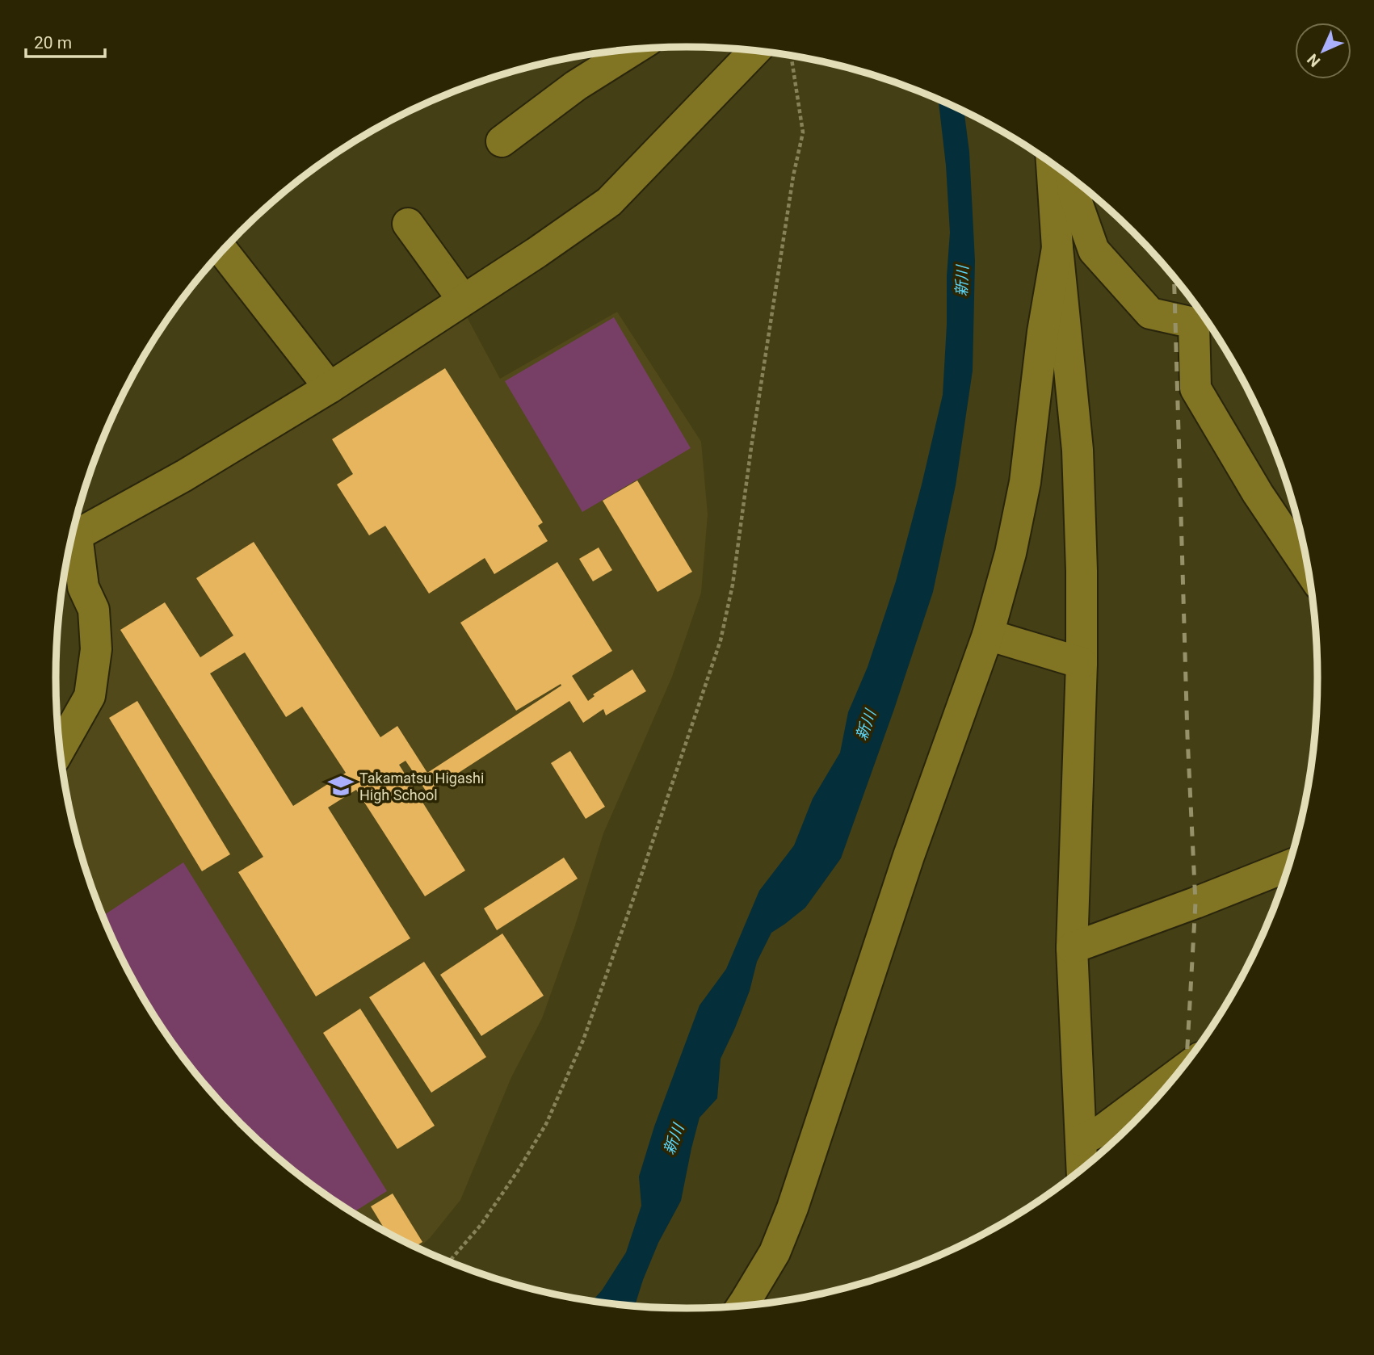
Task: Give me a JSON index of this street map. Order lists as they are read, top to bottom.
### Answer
{
  "water": ["新川"],
  "places": {
    "school or university": ["Takamatsu Higashi High School"]
  },
  "scale_bar": "20 m",
  "north": "bottom left"
}
